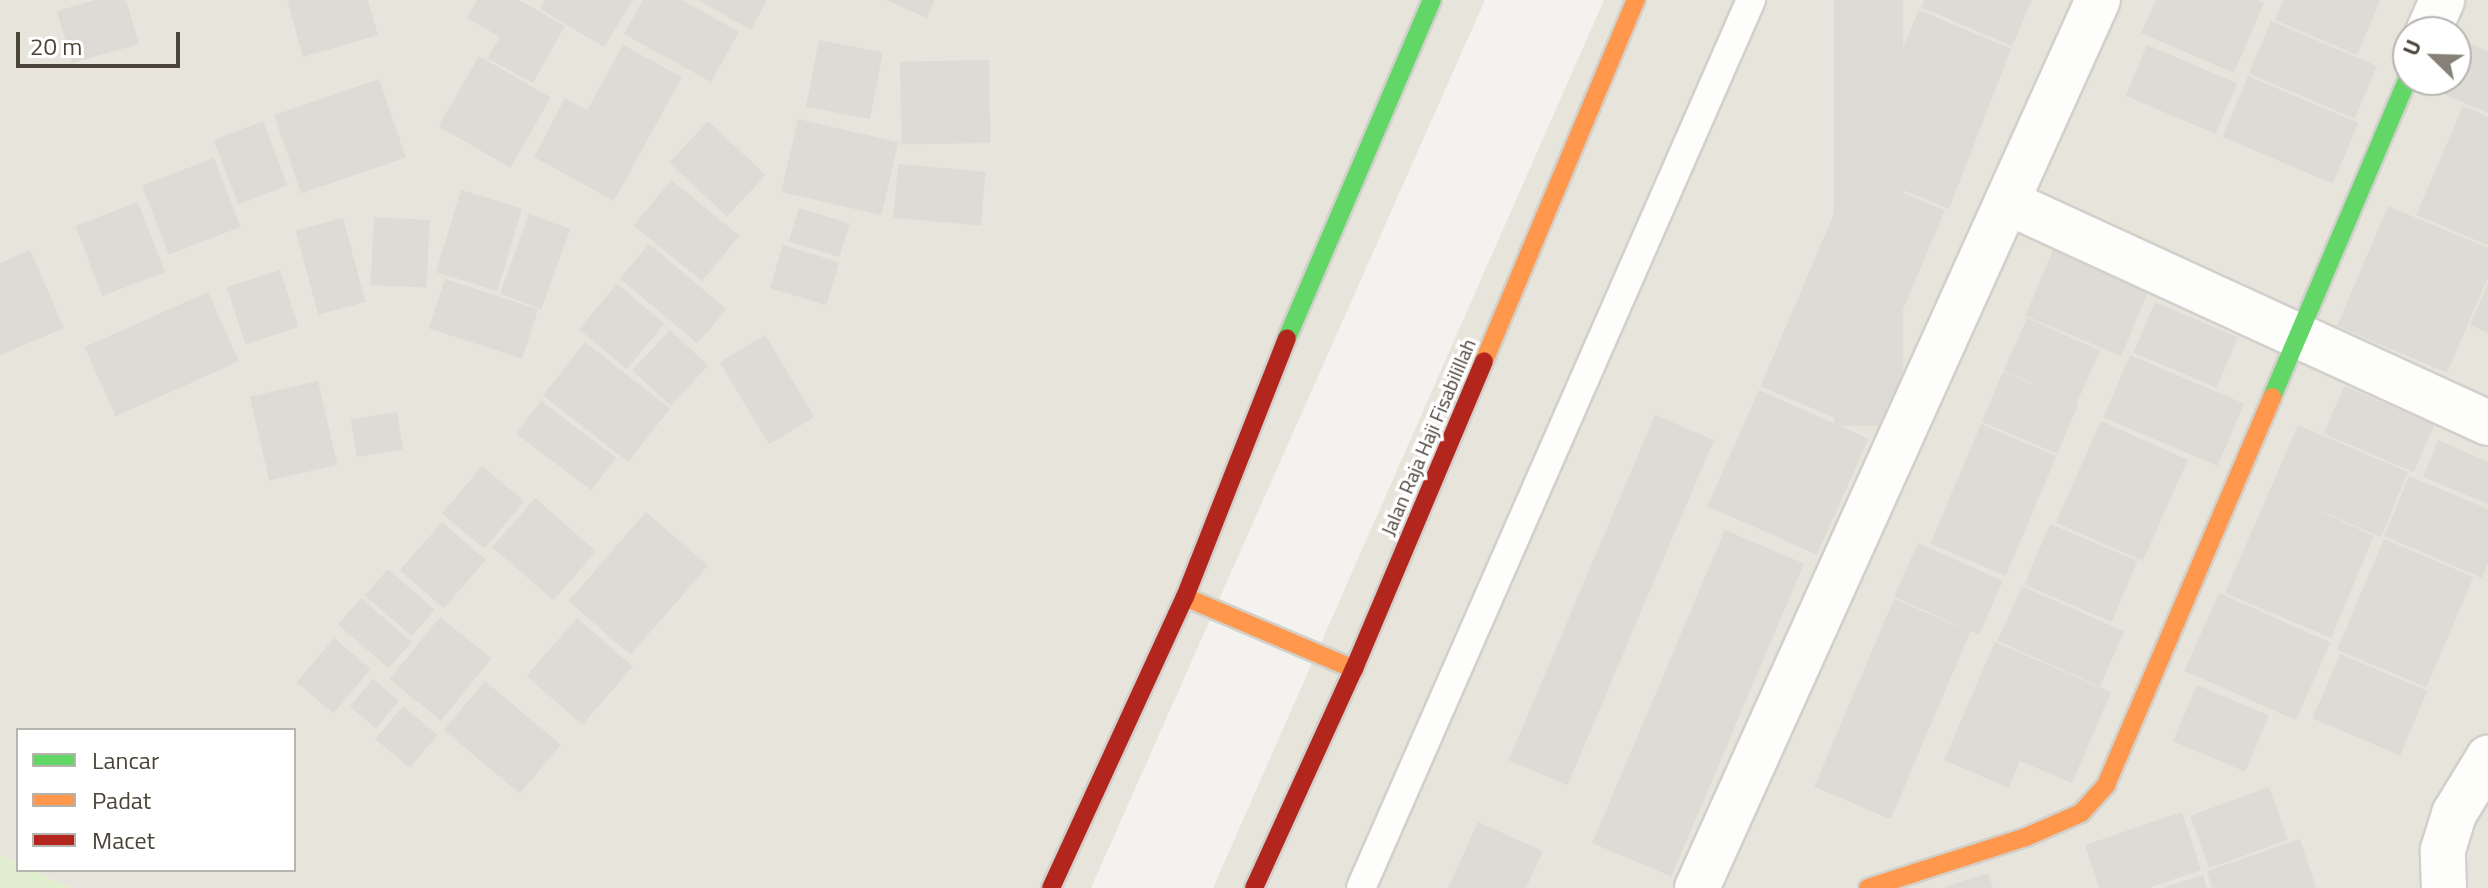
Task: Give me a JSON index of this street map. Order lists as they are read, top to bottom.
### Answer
{
  "streets": {
    "main road": ["Jalan Raja Haji Fisabilillah"]
  },
  "legend": ["Lancar", "Padat", "Macet"],
  "scale_bar": "20 m",
  "north": "top left"
}
